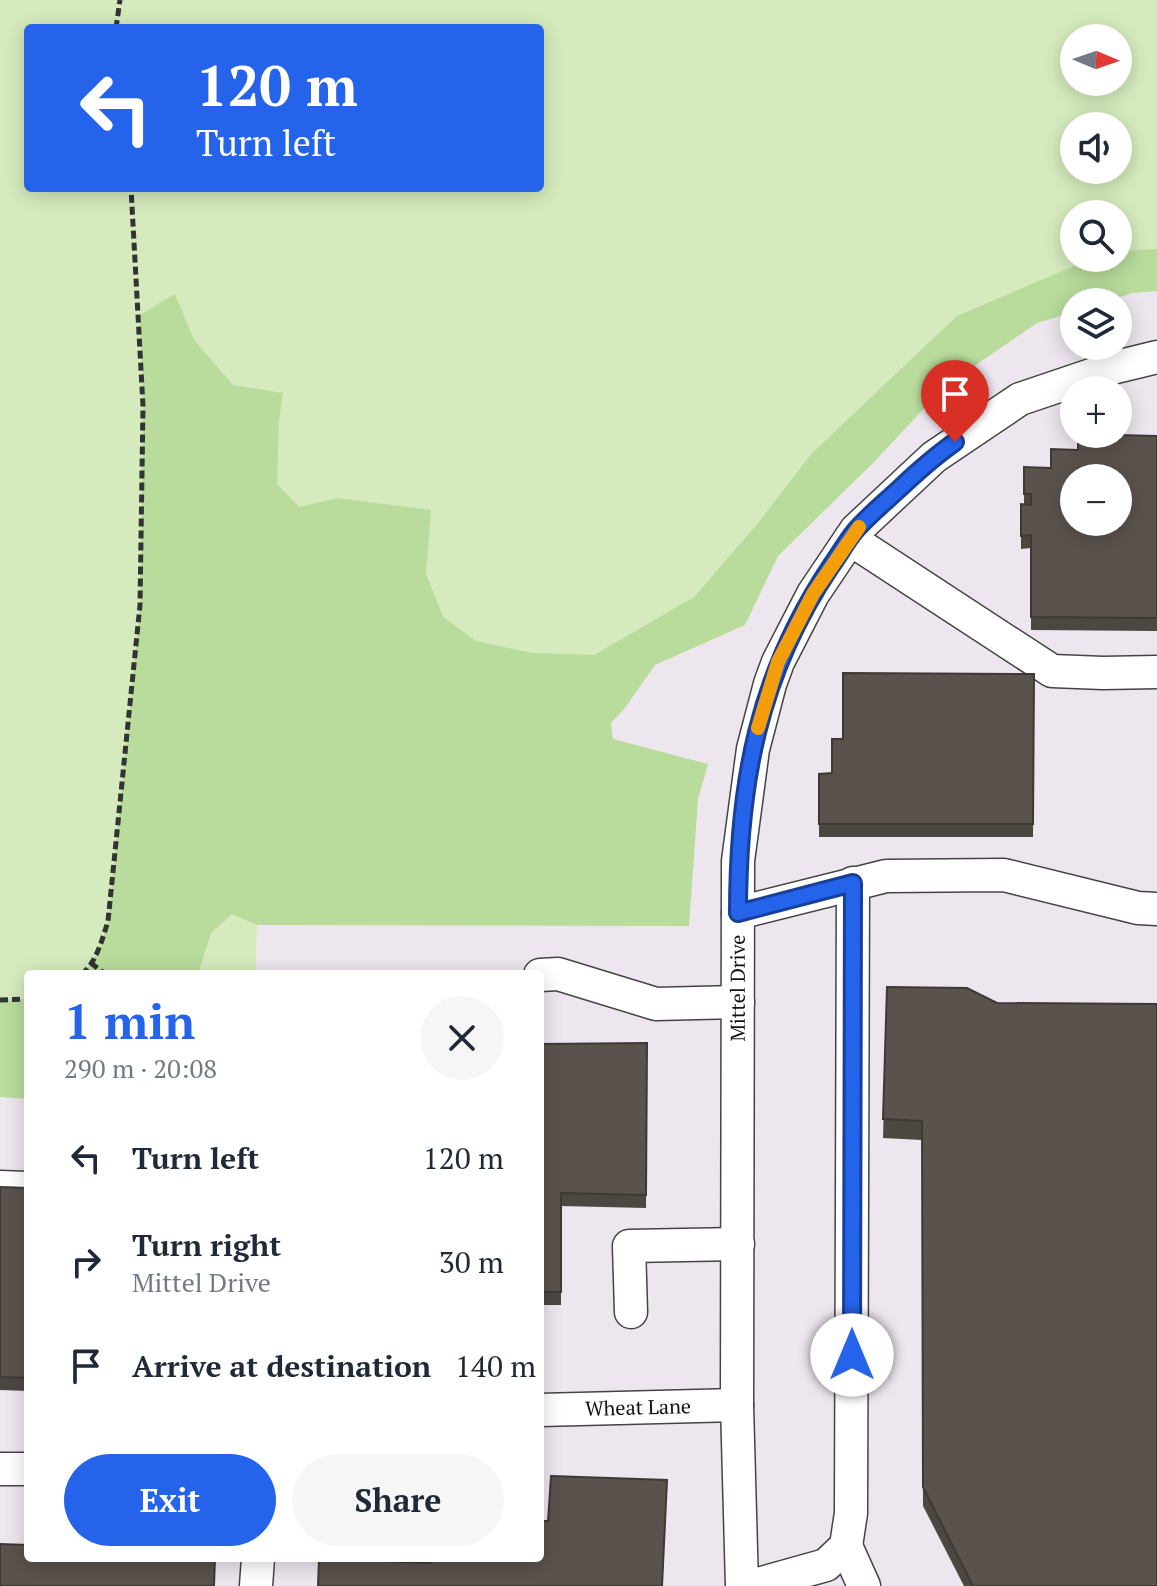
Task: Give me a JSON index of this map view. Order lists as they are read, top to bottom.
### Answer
{
  "streets": {
    "street": ["Mittel Drive", "Wheat Lane"]
  },
  "crossings": [
    ["Mittel Drive", "Wheat Lane"]
  ],
  "north": "right",
  "page": {
    "map_buttons": ["+", "−"],
    "turn": ["120 m", "Turn left"],
    "heading": ["1 min", "290 m · 20:08"],
    "list": [
      {
        "name": "Turn left",
        "value": "120 m"
      },
      {
        "name": "Turn right",
        "note": "Mittel Drive",
        "value": "30 m"
      },
      {
        "name": "Arrive at destination",
        "value": "140 m"
      }
    ],
    "buttons": ["Exit", "Share"]
  }
}
